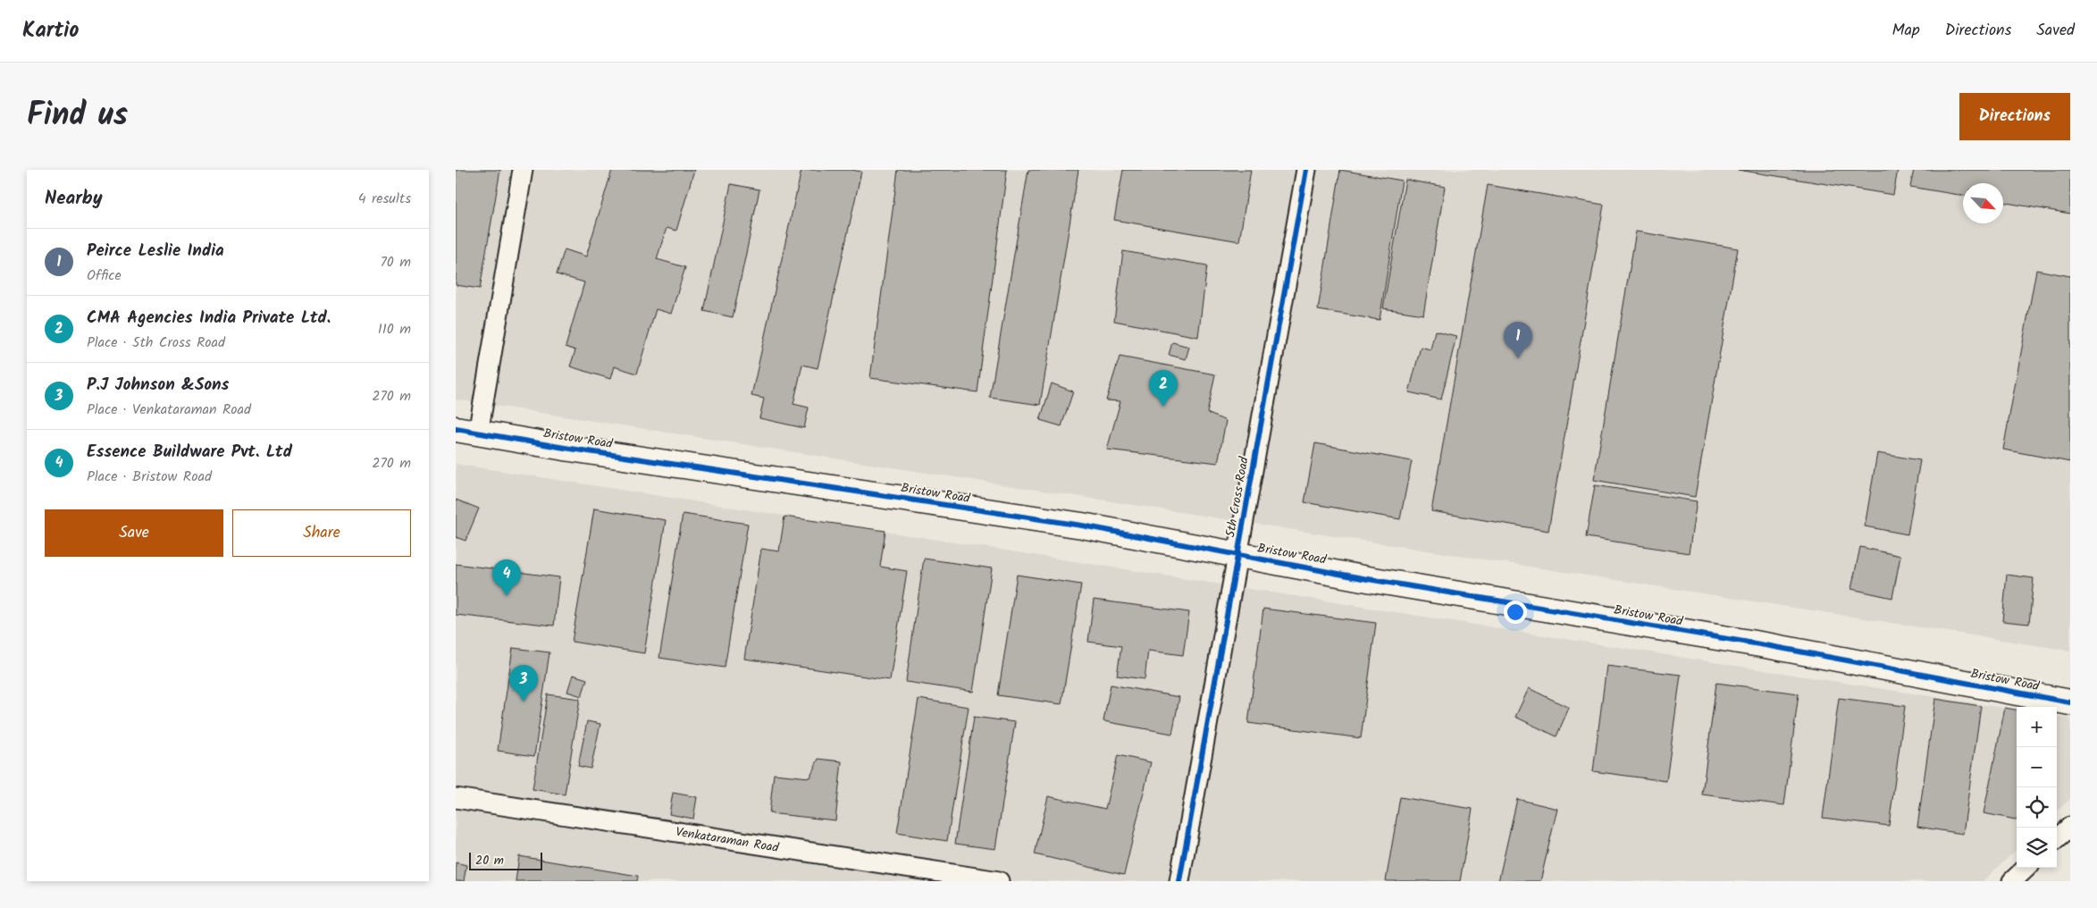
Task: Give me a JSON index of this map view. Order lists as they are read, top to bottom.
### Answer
{
  "streets": {
    "street": ["Bristow Road", "5th Cross Road", "Venkataraman Road"]
  },
  "crossings": [
    ["Bristow Road", "5th Cross Road"]
  ],
  "scale_bar": "20 m",
  "north": "bottom right",
  "page": {
    "header": "Kartio",
    "nav": ["Map", "Directions", "Saved"],
    "title": "Find us",
    "buttons": [
      "Directions",
      ["Save", "Share"]
    ],
    "heading": ["Nearby", "4 results"],
    "list": [
      {
        "mark": "1",
        "name": "Peirce Leslie India",
        "note": "Office",
        "value": "70 m"
      },
      {
        "mark": "2",
        "name": "CMA Agencies India Private Ltd.",
        "note": "Place · 5th Cross Road",
        "value": "110 m"
      },
      {
        "mark": "3",
        "name": "P.J Johnson &Sons",
        "note": "Place · Venkataraman Road",
        "value": "270 m"
      },
      {
        "mark": "4",
        "name": "Essence Buildware Pvt. Ltd",
        "note": "Place · Bristow Road",
        "value": "270 m"
      }
    ],
    "pins": [
      "1",
      "2",
      "4",
      "3"
    ],
    "map_buttons": ["+", "−"],
    "scale": "20 m"
  }
}
